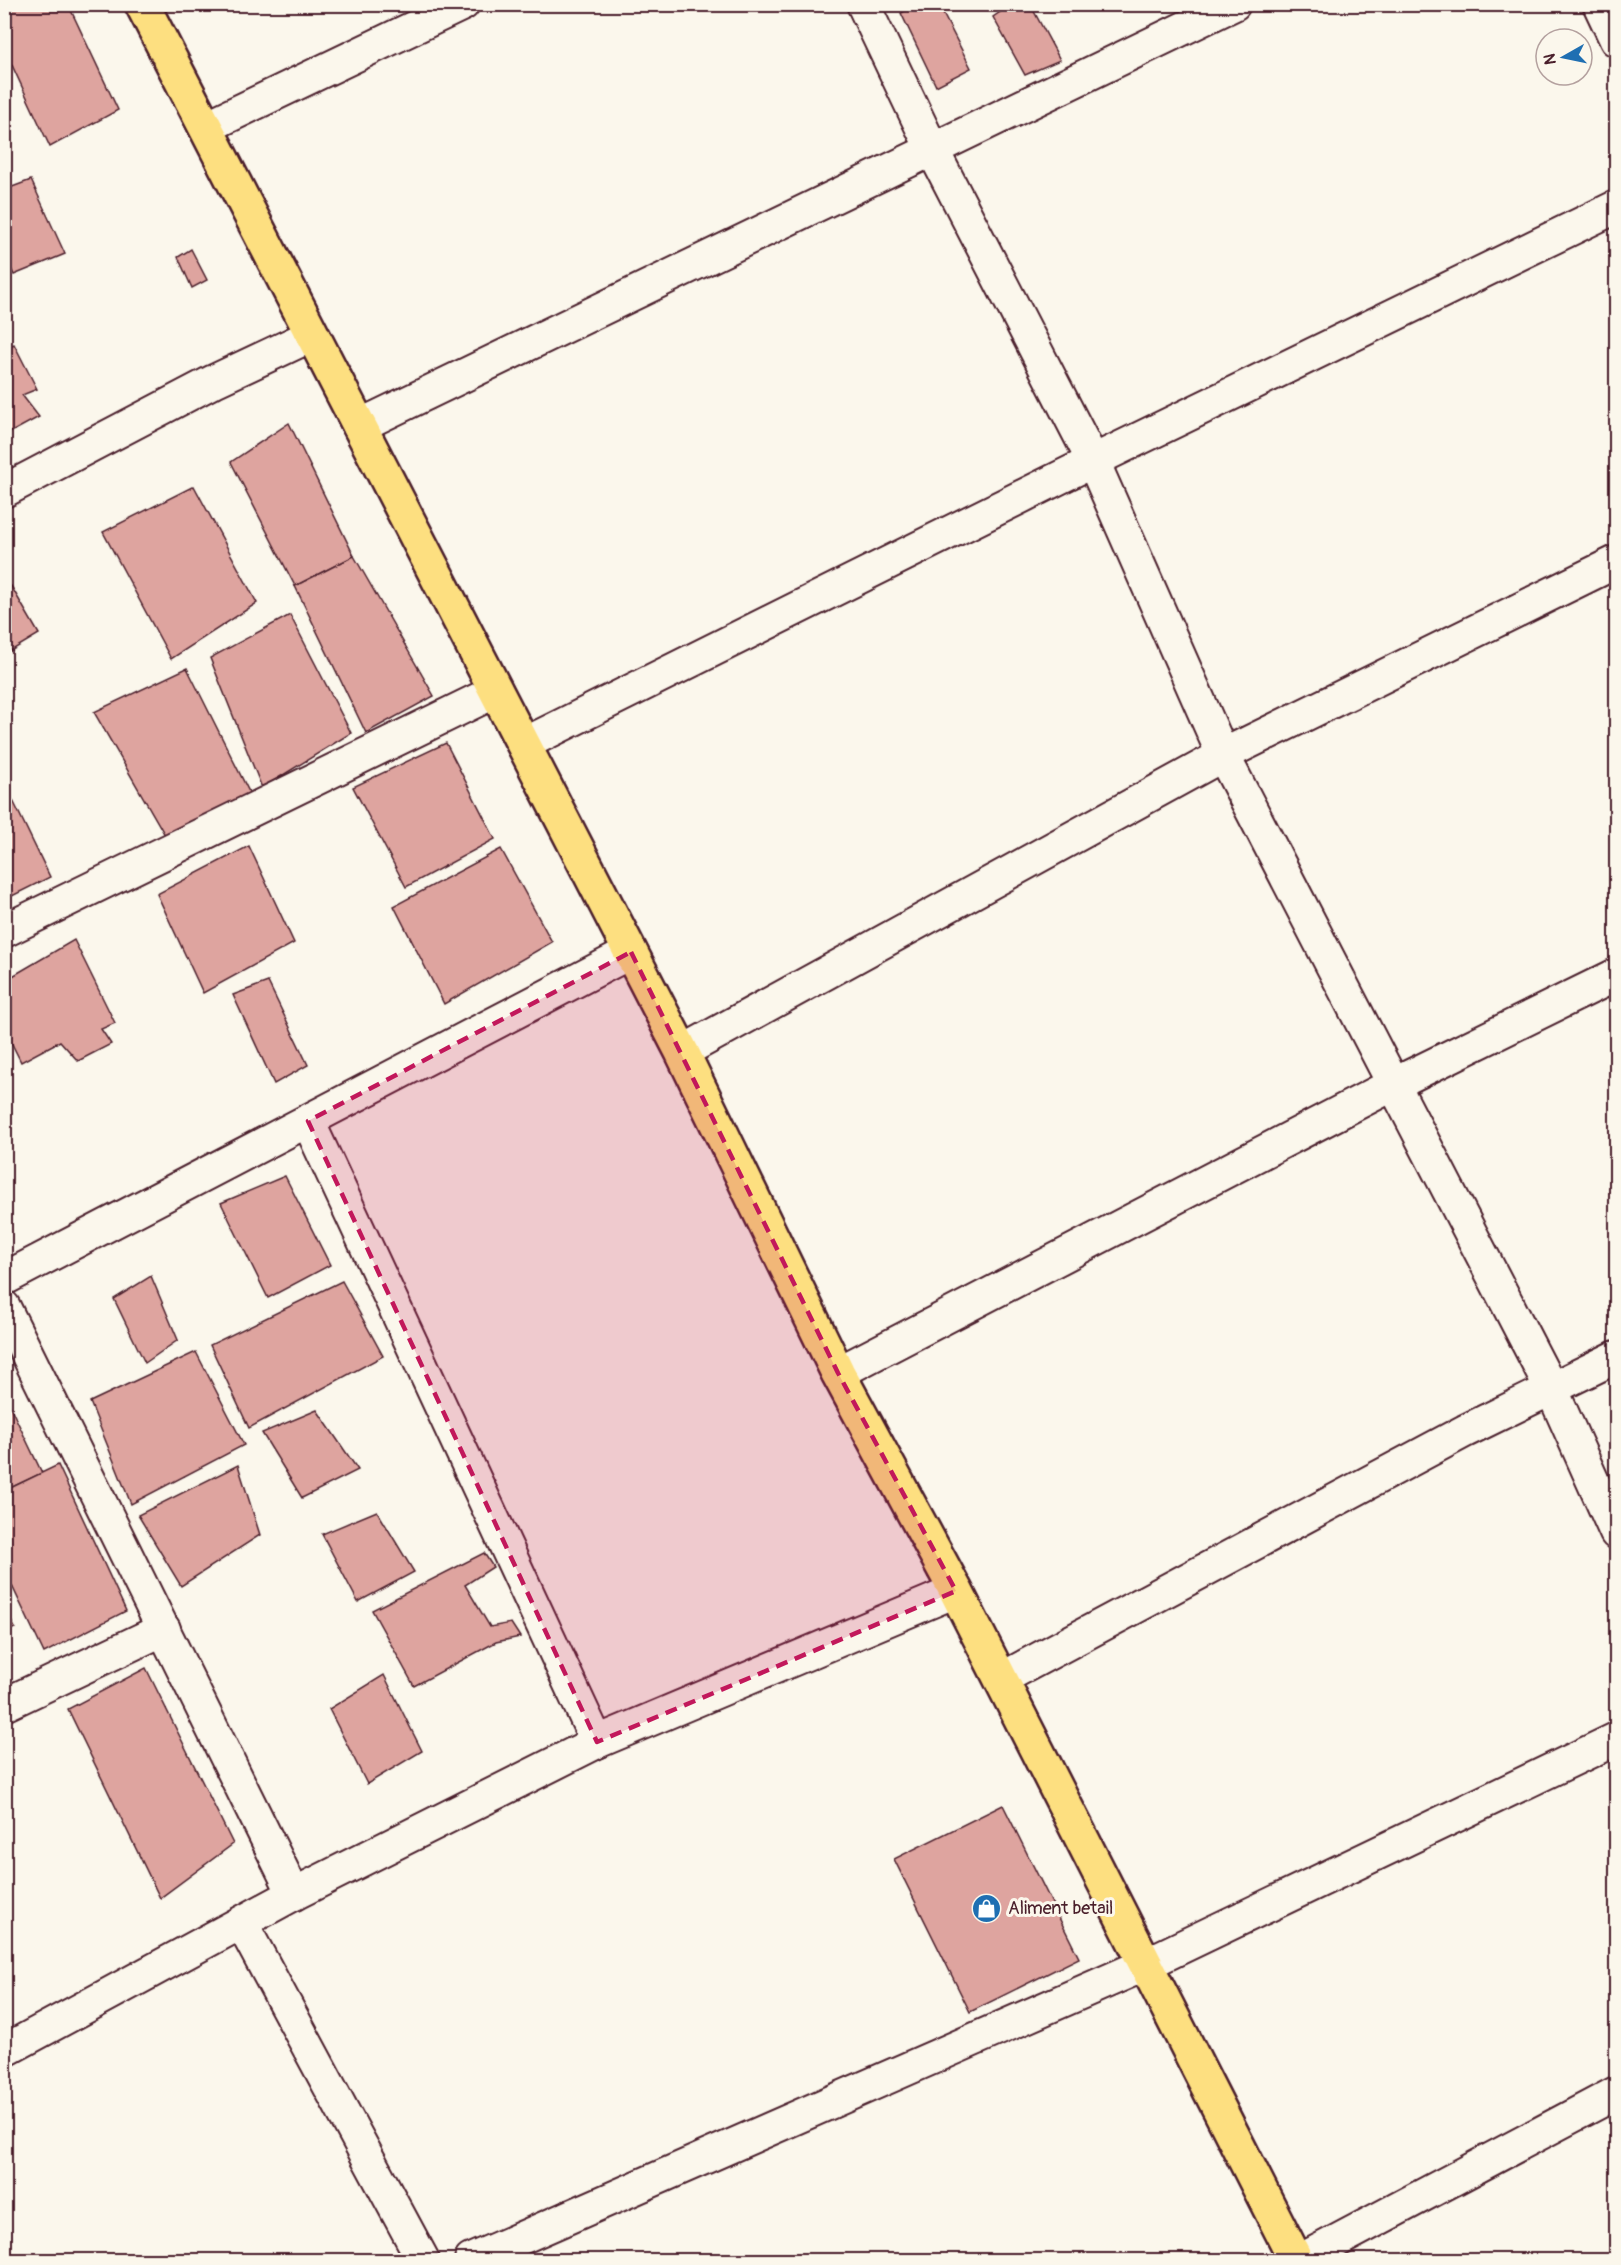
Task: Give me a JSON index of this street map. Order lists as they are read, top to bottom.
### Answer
{
  "places": {
    "shop": ["Aliment betail"]
  },
  "north": "left"
}
